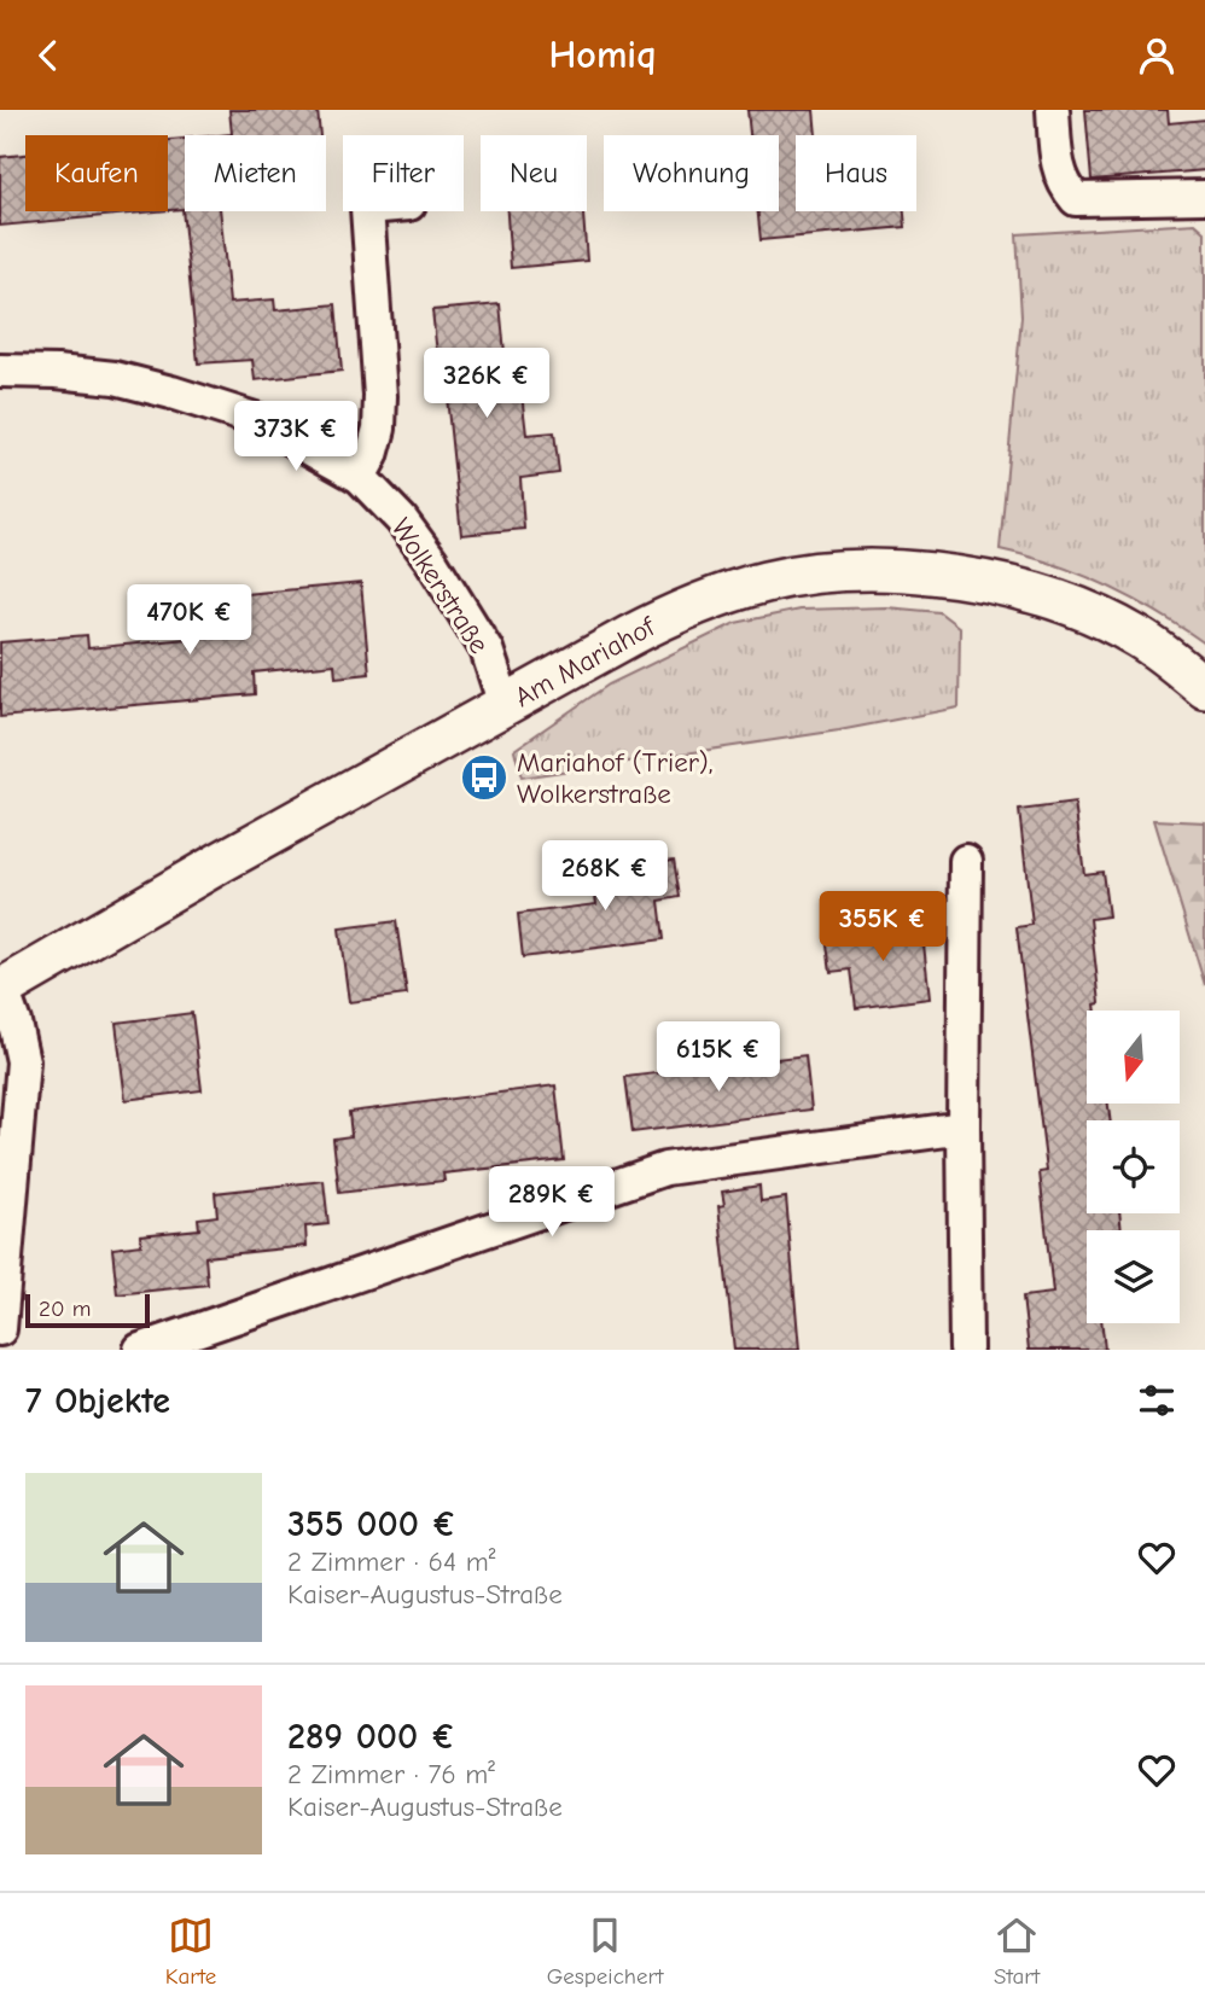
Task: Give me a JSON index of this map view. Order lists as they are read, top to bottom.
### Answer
{
  "streets": {
    "street": ["Wolkerstraße", "Am Mariahof"]
  },
  "crossings": [
    ["Wolkerstraße", "Am Mariahof"]
  ],
  "places": {
    "bus stop": ["Mariahof (Trier), Wolkerstraße"]
  },
  "scale_bar": "20 m",
  "north": "bottom",
  "page": {
    "header": "Homiq",
    "chip": [
      "Kaufen",
      "Mieten",
      "Filter",
      "Neu",
      "Wohnung",
      "Haus"
    ],
    "price": [
      "326K €",
      "373K €",
      "470K €",
      "268K €",
      "355K €",
      "615K €",
      "289K €"
    ],
    "scale": "20 m",
    "heading": "7 Objekte",
    "list": [
      {
        "name": "355 000 €",
        "note": "2 Zimmer · 64 m² · Kaiser-Augustus-Straße"
      },
      {
        "name": "289 000 €",
        "note": "2 Zimmer · 76 m² · Kaiser-Augustus-Straße"
      }
    ],
    "tabs": ["Karte", "Gespeichert", "Start"]
  }
}
